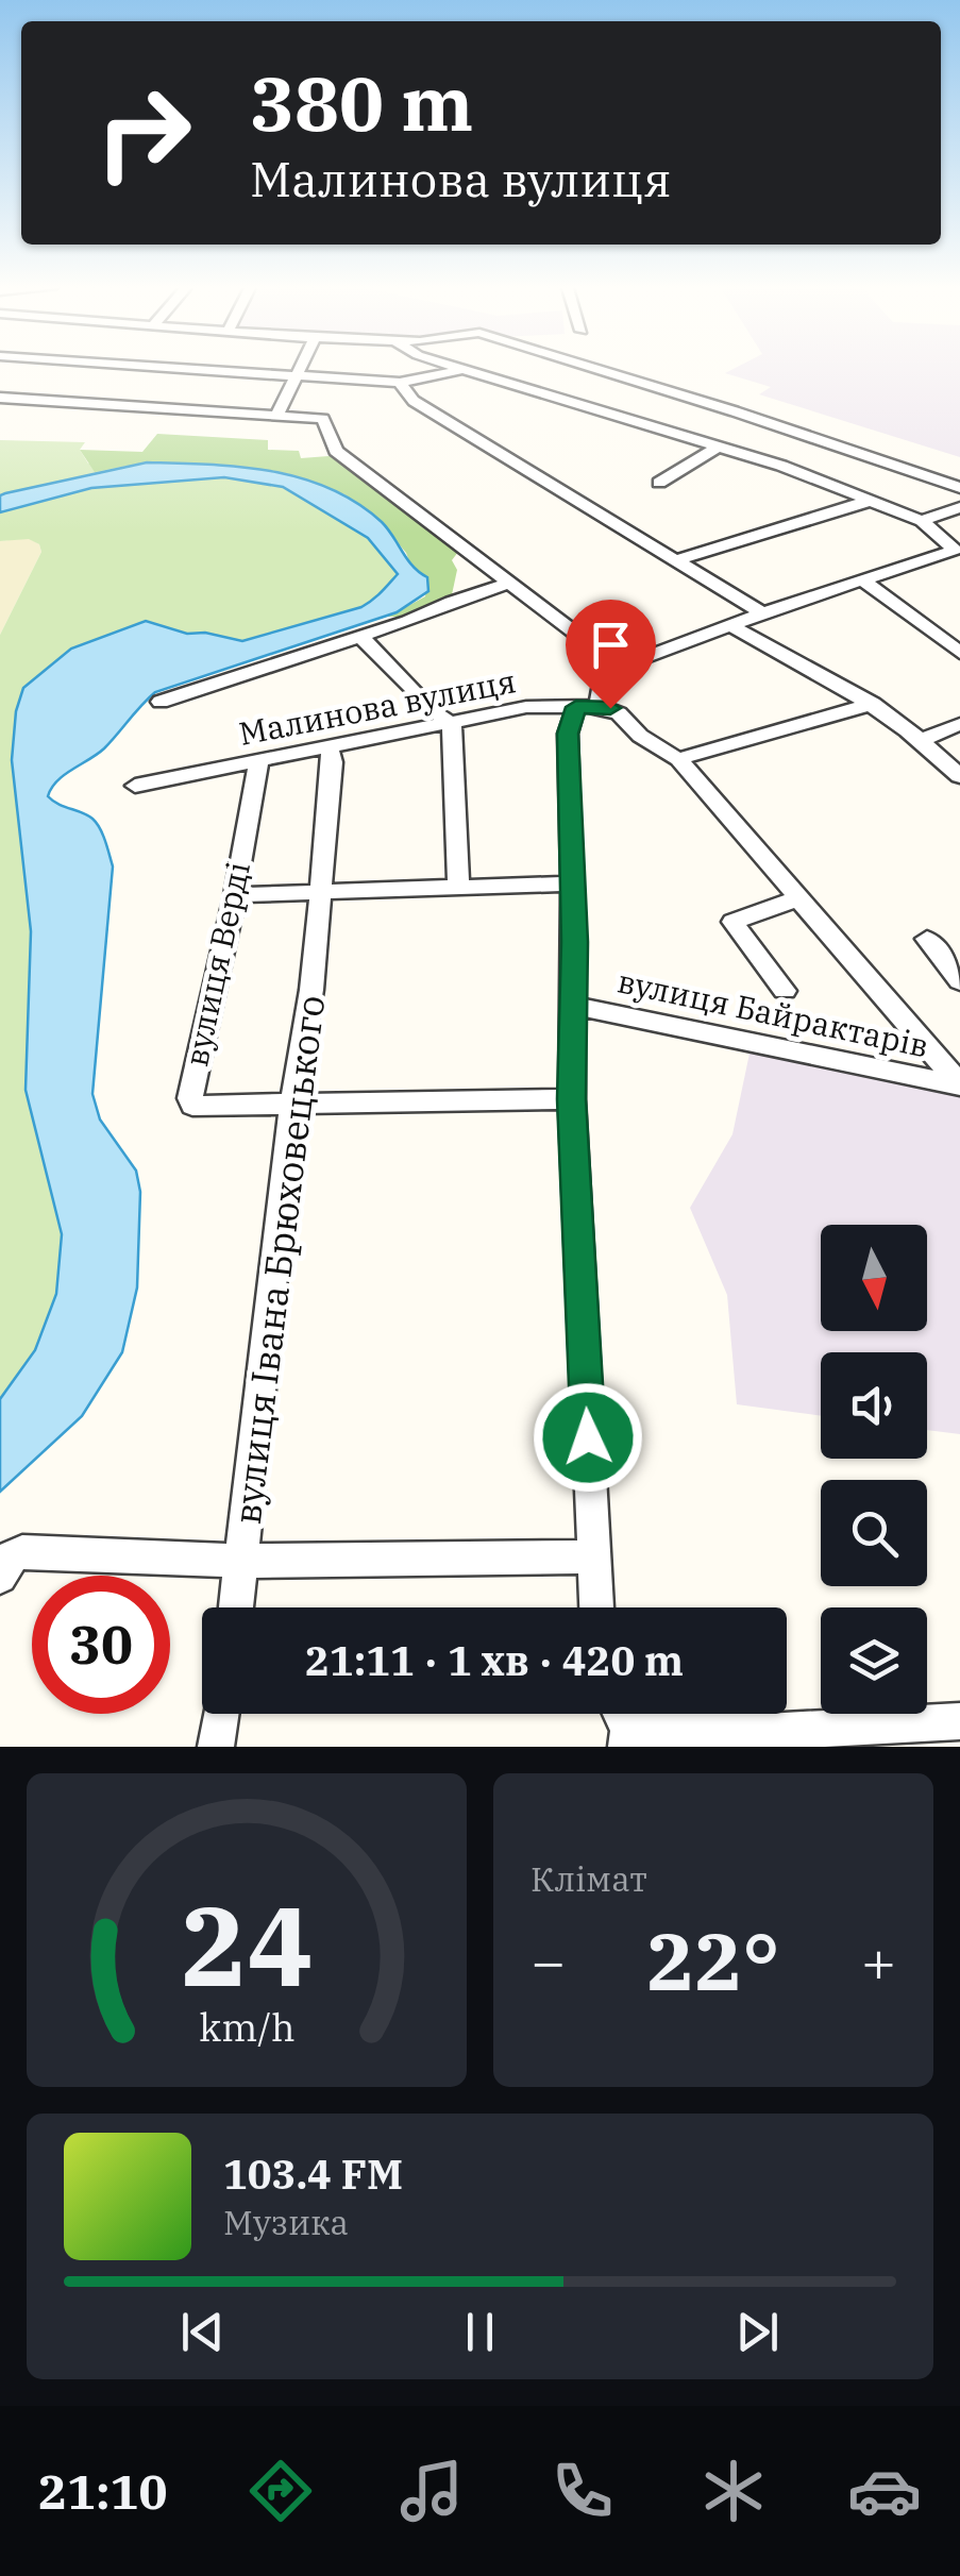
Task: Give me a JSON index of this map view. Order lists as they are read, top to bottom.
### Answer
{
  "streets": {
    "street": [
      "Малинова вулиця",
      "вулиця Верді",
      "вулиця Байрактарів",
      "вулиця Івана Брюховецького"
    ]
  },
  "crossings": [
    ["Малинова вулиця", "вулиця Верді"],
    ["Малинова вулиця", "вулиця Івана Брюховецького"],
    ["вулиця Верді", "вулиця Івана Брюховецького"]
  ],
  "north": "bottom",
  "page": {
    "turn": ["380 m", "Малинова вулиця"],
    "limit": "30",
    "trip": "21:11 · 1 хв · 420 m",
    "tile": "Клімат",
    "heat": ["−", "22°", "+"],
    "song": ["103.4 FM", "Музика"],
    "tabs": "21:10",
    "gauge": ["24", "km/h"]
  }
}
